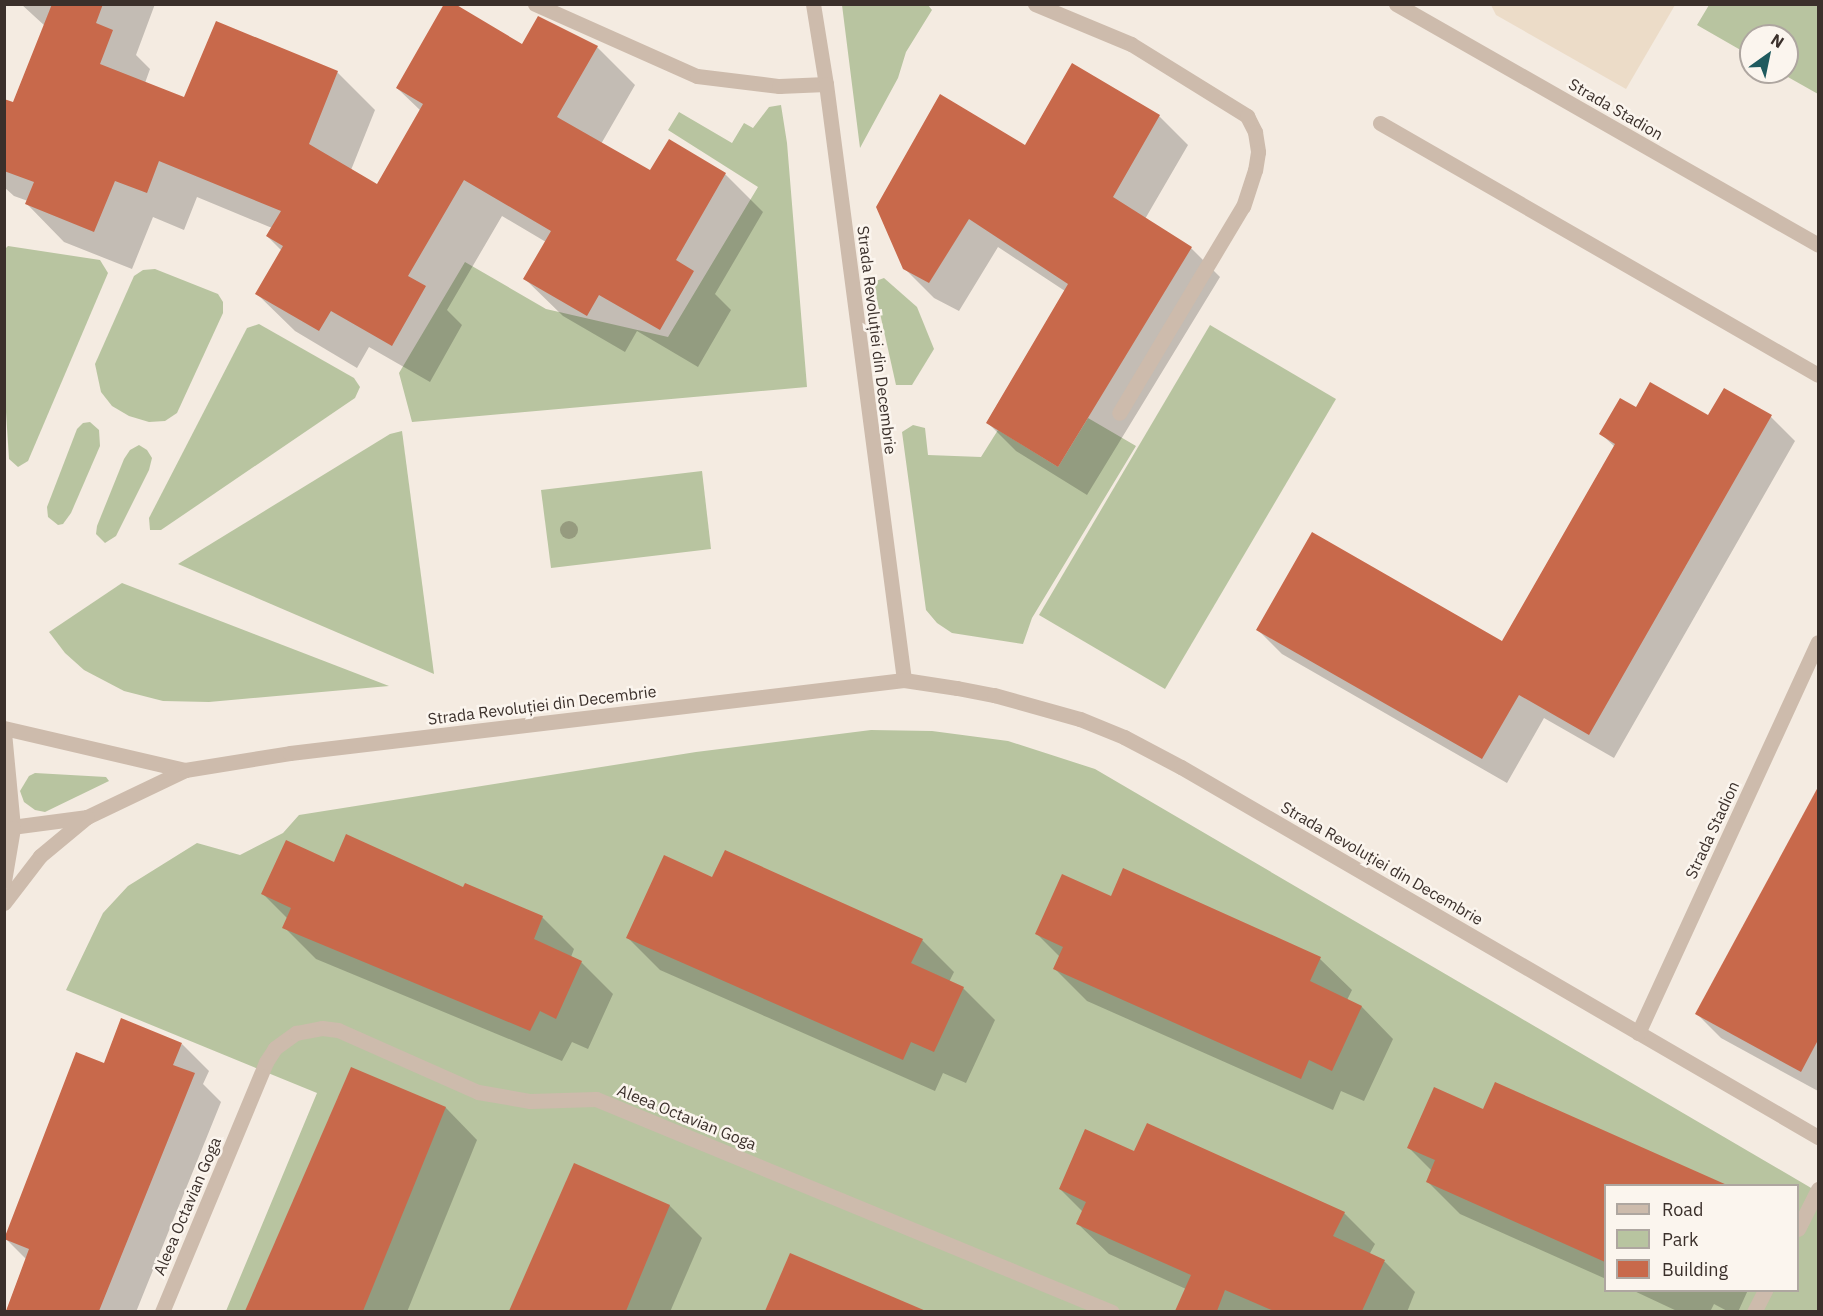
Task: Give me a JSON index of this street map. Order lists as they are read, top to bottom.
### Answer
{
  "streets": {
    "street": ["Strada Stadion", "Strada Revoluției din Decembrie", "Aleea Octavian Goga"]
  },
  "crossings": [
    ["Strada Stadion", "Strada Revoluției din Decembrie"]
  ],
  "legend": ["Road", "Park", "Building"],
  "north": "top right"
}
